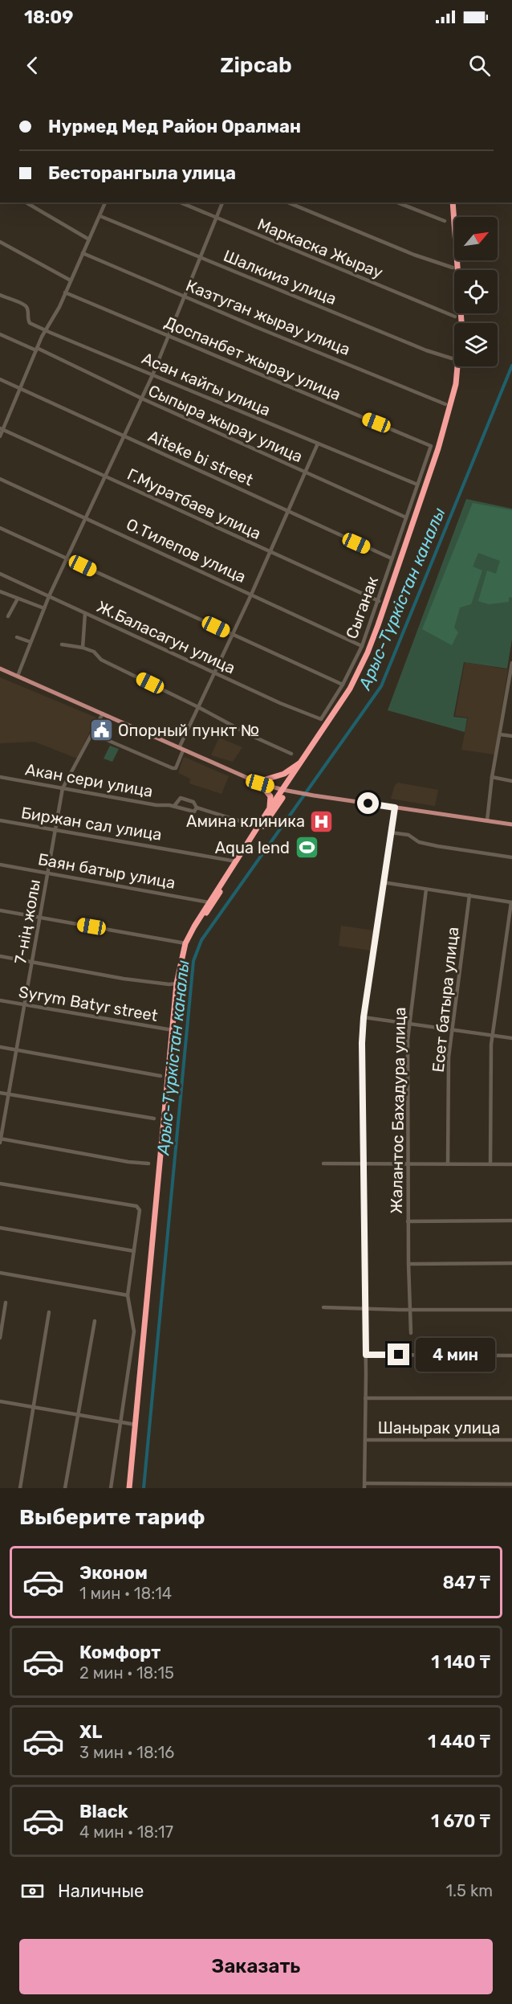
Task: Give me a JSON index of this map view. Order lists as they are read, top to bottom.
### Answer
{
  "streets": {
    "street": [
      "Маркаска Жырау",
      "Шалкииз улица",
      "Казтуган жырау улица",
      "Доспанбет жырау улица",
      "Асан кайгы улица",
      "Сыпыра жырау улица",
      "Aiteke bi street",
      "Г.Муратбаев улица",
      "О.Тилепов улица",
      "Сыганак",
      "Ж.Баласагун улица",
      "Акан сери улица",
      "Биржан сал улица",
      "Баян батыр улица",
      "7-нің жолы",
      "Есет батыра улица",
      "Syrym Batyr street",
      "Жалантос Бахадура улица",
      "Шанырак улица"
    ]
  },
  "crossings": [
    ["Доспанбет жырау улица", "Сыганак"],
    ["Асан кайгы улица", "Сыганак"],
    ["Сыпыра жырау улица", "Сыганак"],
    ["Aiteke bi street", "Сыганак"],
    ["Г.Муратбаев улица", "Сыганак"],
    ["О.Тилепов улица", "Сыганак"],
    ["Сыганак", "Ж.Баласагун улица"],
    ["Акан сери улица", "7-нің жолы"],
    ["Биржан сал улица", "7-нің жолы"],
    ["Баян батыр улица", "7-нің жолы"],
    ["7-нің жолы", "Syrym Batyr street"]
  ],
  "water": ["Арыс-Түркістан каналы"],
  "places": {
    "public building": ["Опорный пункт №"],
    "hospital": ["Амина клиника"],
    "sports": ["Aqua lend"]
  },
  "north": "top right",
  "page": {
    "status": "18:09",
    "header": "Zipcab",
    "banner": ["Нурмед Мед Район Оралман", "Бесторангыла улица"],
    "bubble": "4 мин",
    "heading": "Выберите тариф",
    "list": [
      {
        "name": "Эконом",
        "note": "1 мин · 18:14",
        "value": "847 ₸"
      },
      {
        "name": "Комфорт",
        "note": "2 мин · 18:15",
        "value": "1 140 ₸"
      },
      {
        "name": "XL",
        "note": "3 мин · 18:16",
        "value": "1 440 ₸"
      },
      {
        "name": "Black",
        "note": "4 мин · 18:17",
        "value": "1 670 ₸"
      }
    ],
    "pay": ["Наличные", "1.5 km"],
    "buttons": "Заказать"
  }
}
